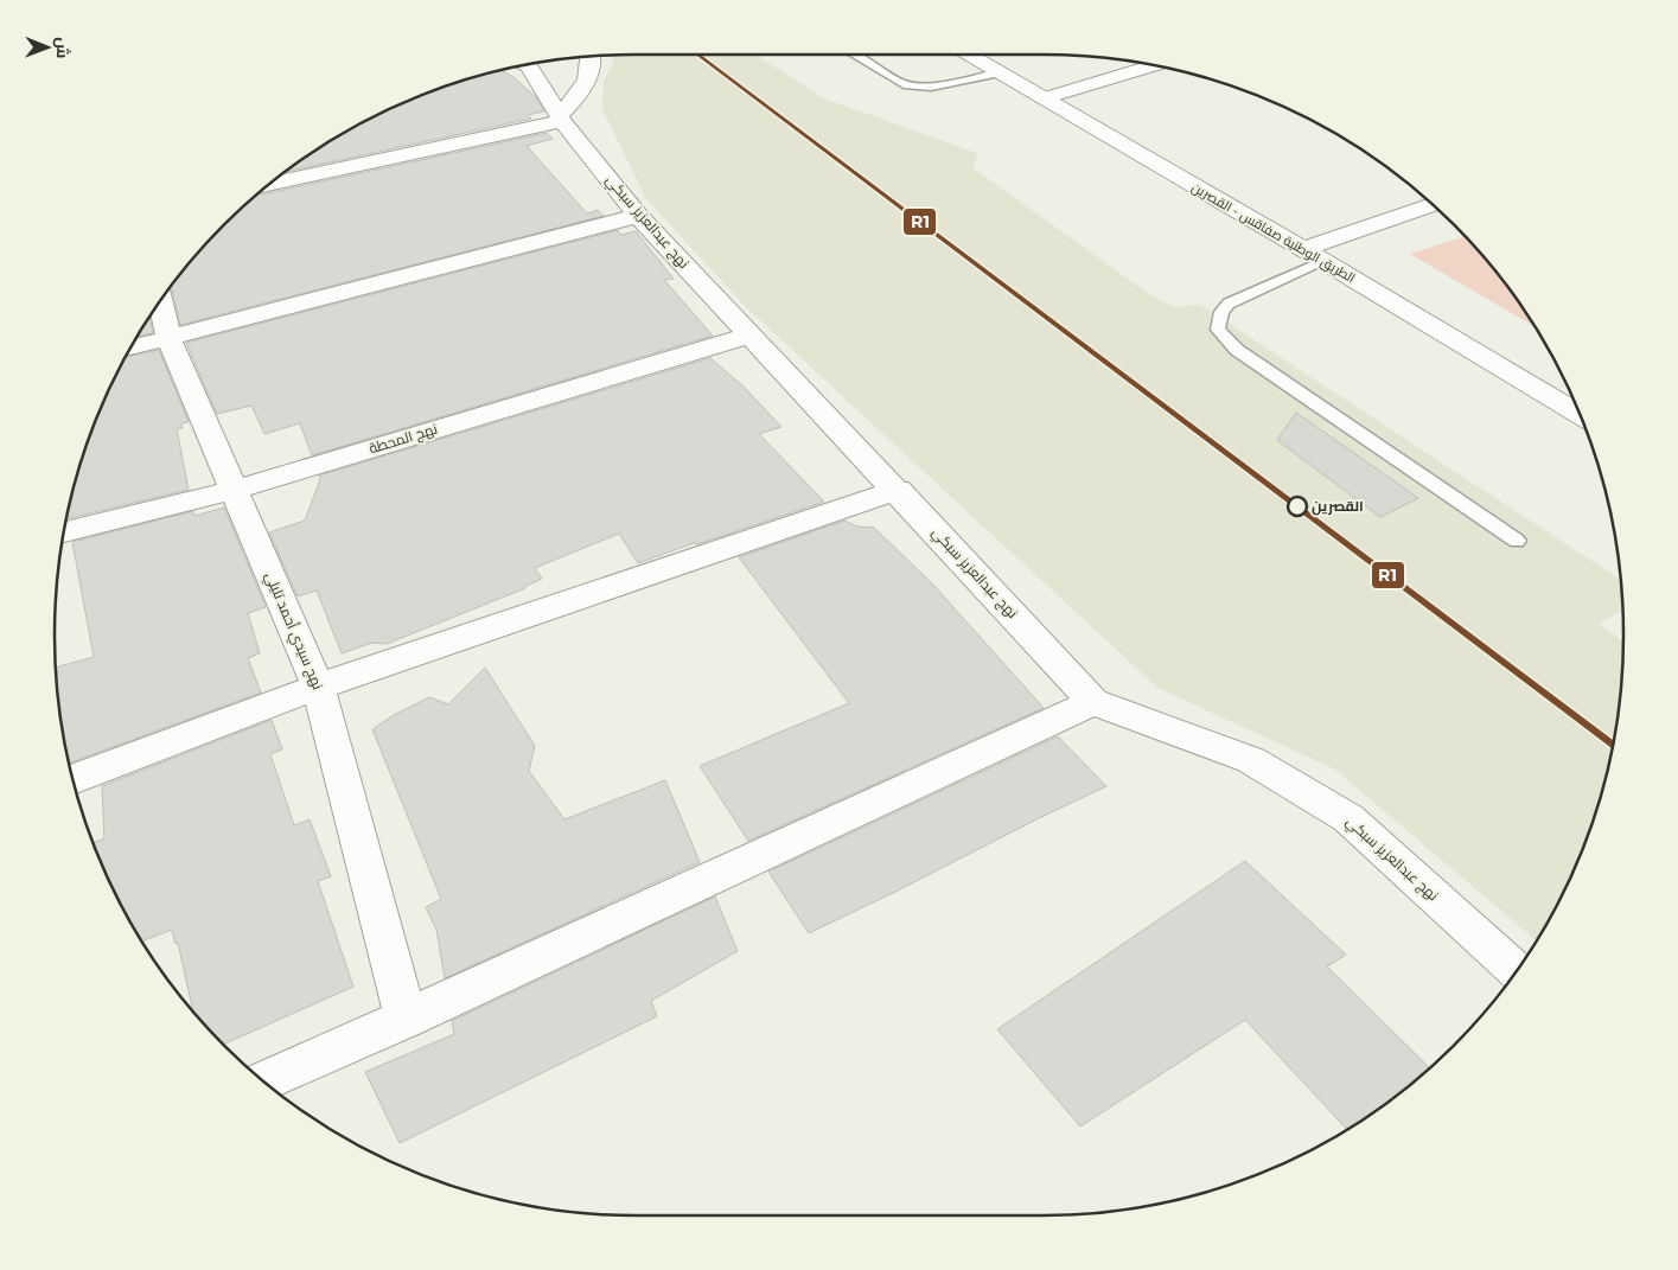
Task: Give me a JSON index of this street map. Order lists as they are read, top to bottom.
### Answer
{
  "streets": {
    "street": [
      "نهج عبدالعزيز سبكي",
      "الطريق الوطنية صفاقس - القصرين",
      "نهج المحطة",
      "نهج سيدي أحمد تليلي"
    ]
  },
  "crossings": [
    ["نهج عبدالعزيز سبكي", "نهج المحطة"],
    ["نهج المحطة", "نهج سيدي أحمد تليلي"]
  ],
  "places": ["القصرين"],
  "lines": ["transit line R1"],
  "north": "right"
}
